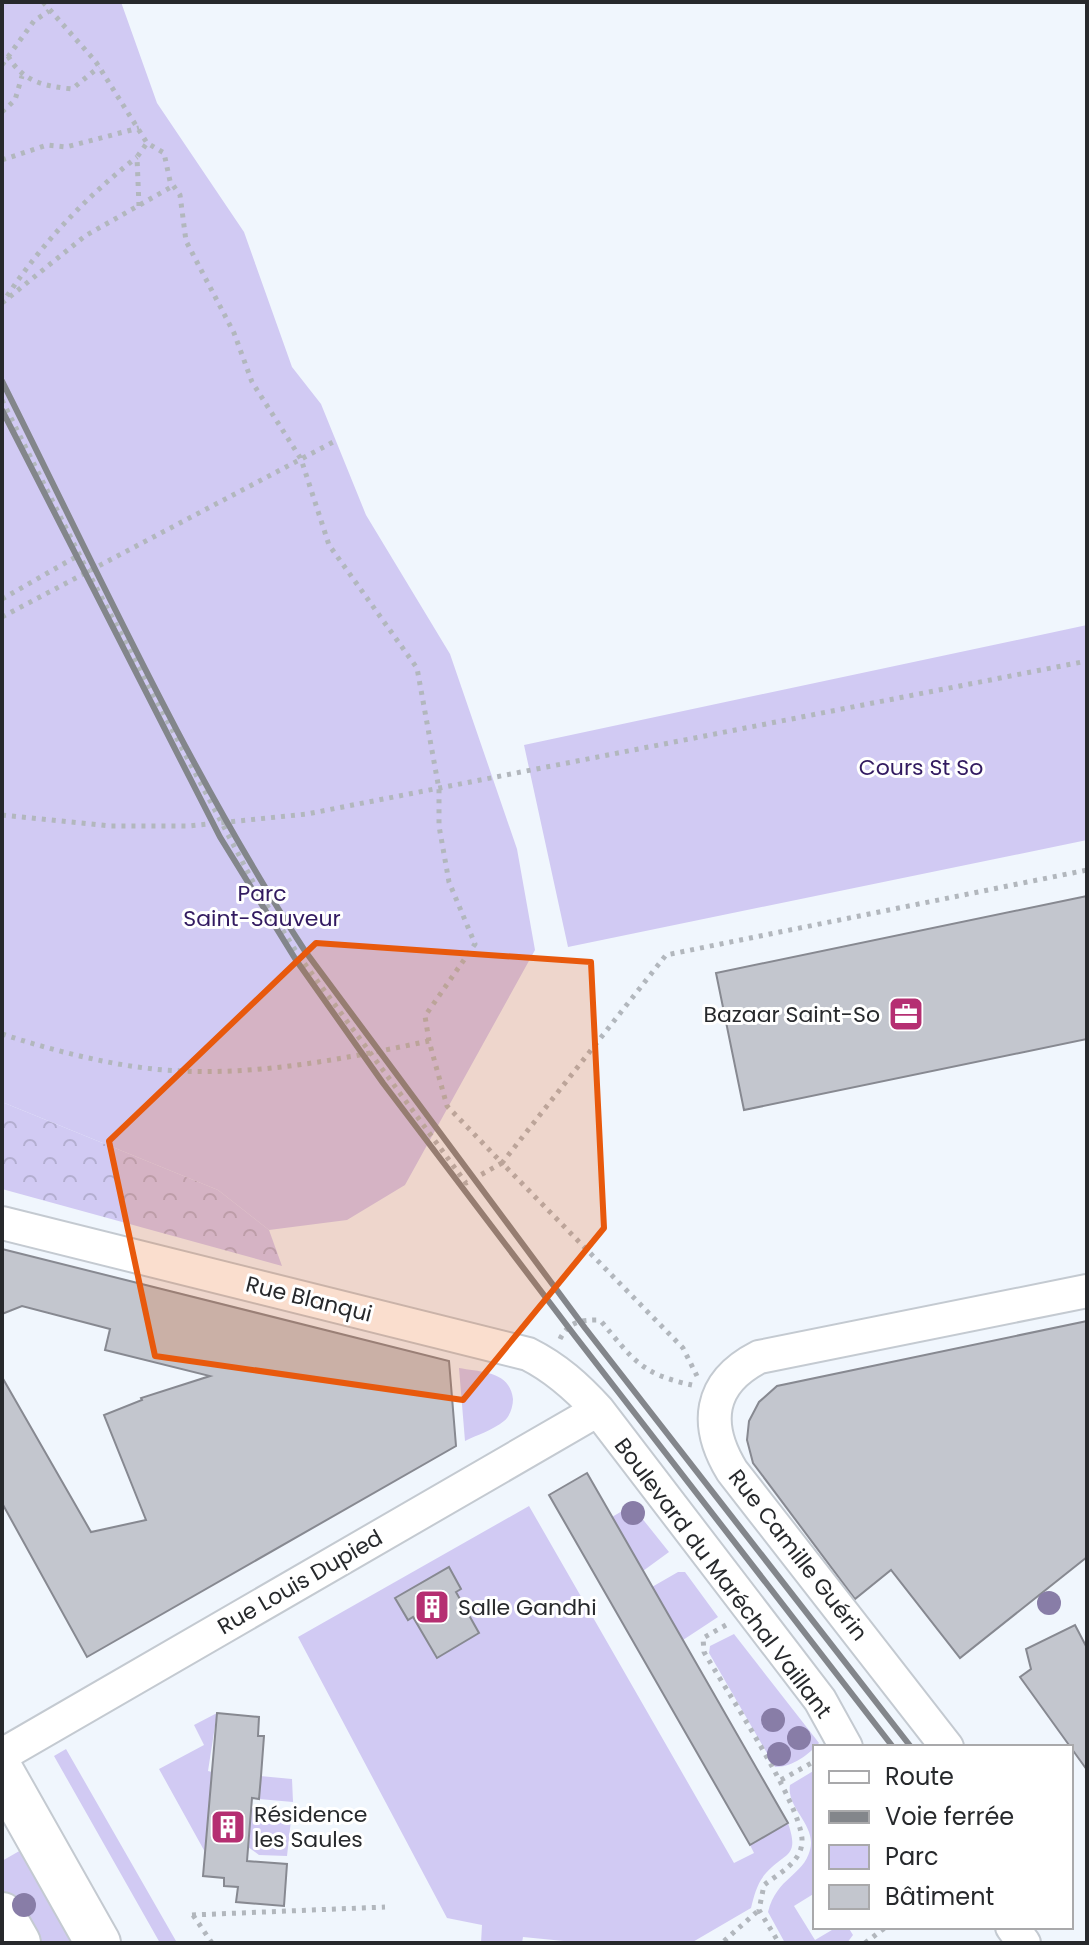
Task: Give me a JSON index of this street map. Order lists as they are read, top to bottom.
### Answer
{
  "streets": {
    "street": [
      "Rue Blanqui",
      "Rue Camille Guérin",
      "Boulevard du Maréchal Vaillant",
      "Rue Louis Dupied"
    ]
  },
  "crossings": [
    ["Rue Blanqui", "Boulevard du Maréchal Vaillant"],
    ["Rue Blanqui", "Rue Louis Dupied"],
    ["Boulevard du Maréchal Vaillant", "Rue Louis Dupied"]
  ],
  "parks": ["Cours St So", "Parc Saint-Sauveur"],
  "places": {
    "office": ["Bazaar Saint-So"],
    "building": ["Salle Gandhi", "Résidence les Saules"]
  },
  "legend": [
    "Route",
    "Voie ferrée",
    "Parc",
    "Bâtiment"
  ]
}
